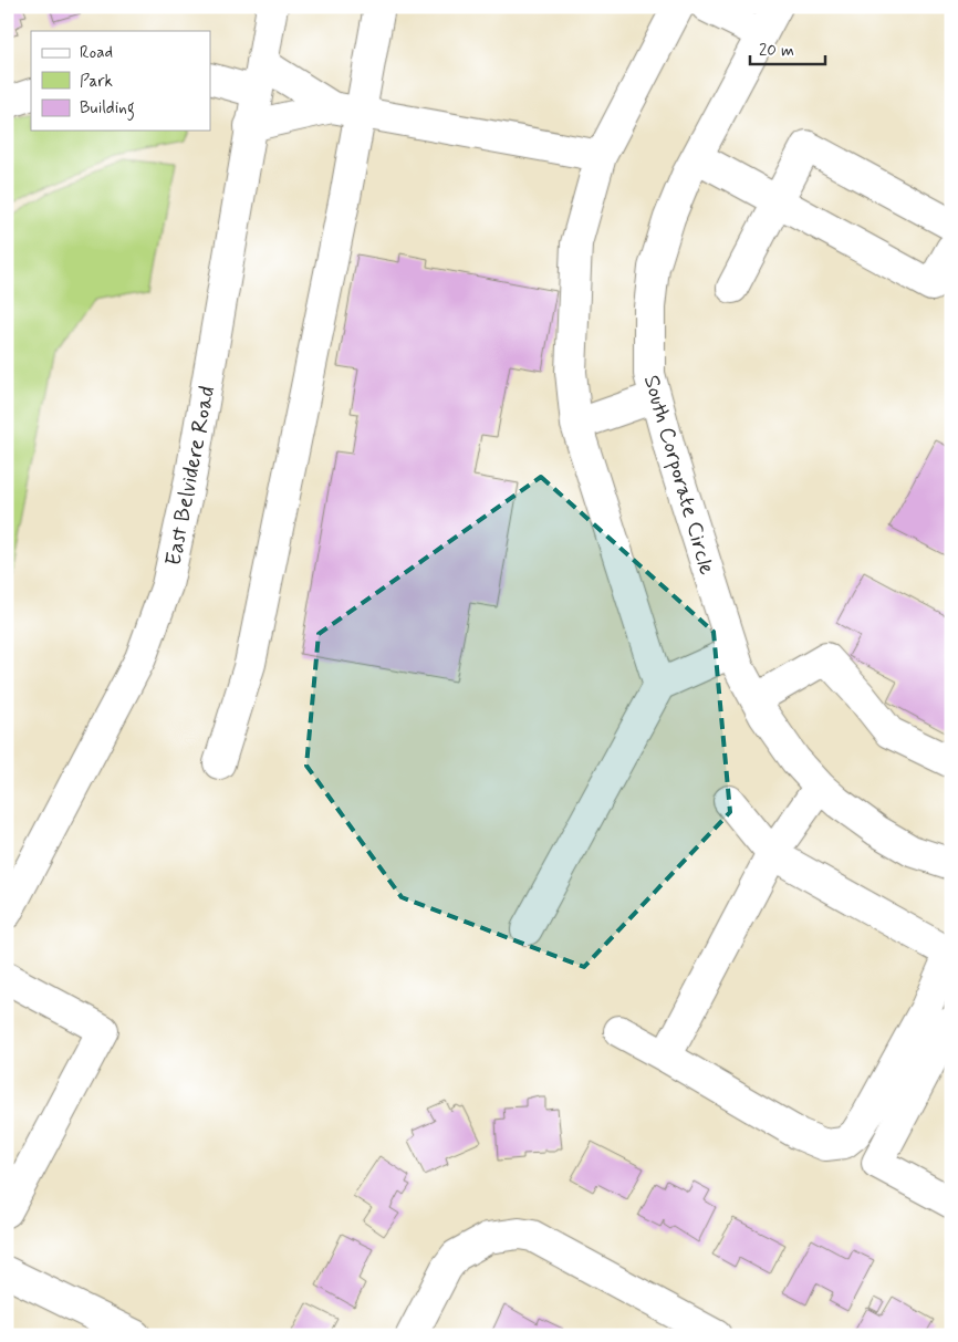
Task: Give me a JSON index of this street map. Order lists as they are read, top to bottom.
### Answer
{
  "streets": {
    "street": ["South Corporate Circle", "East Belvidere Road"]
  },
  "legend": ["Road", "Park", "Building"],
  "scale_bar": "20 m"
}
